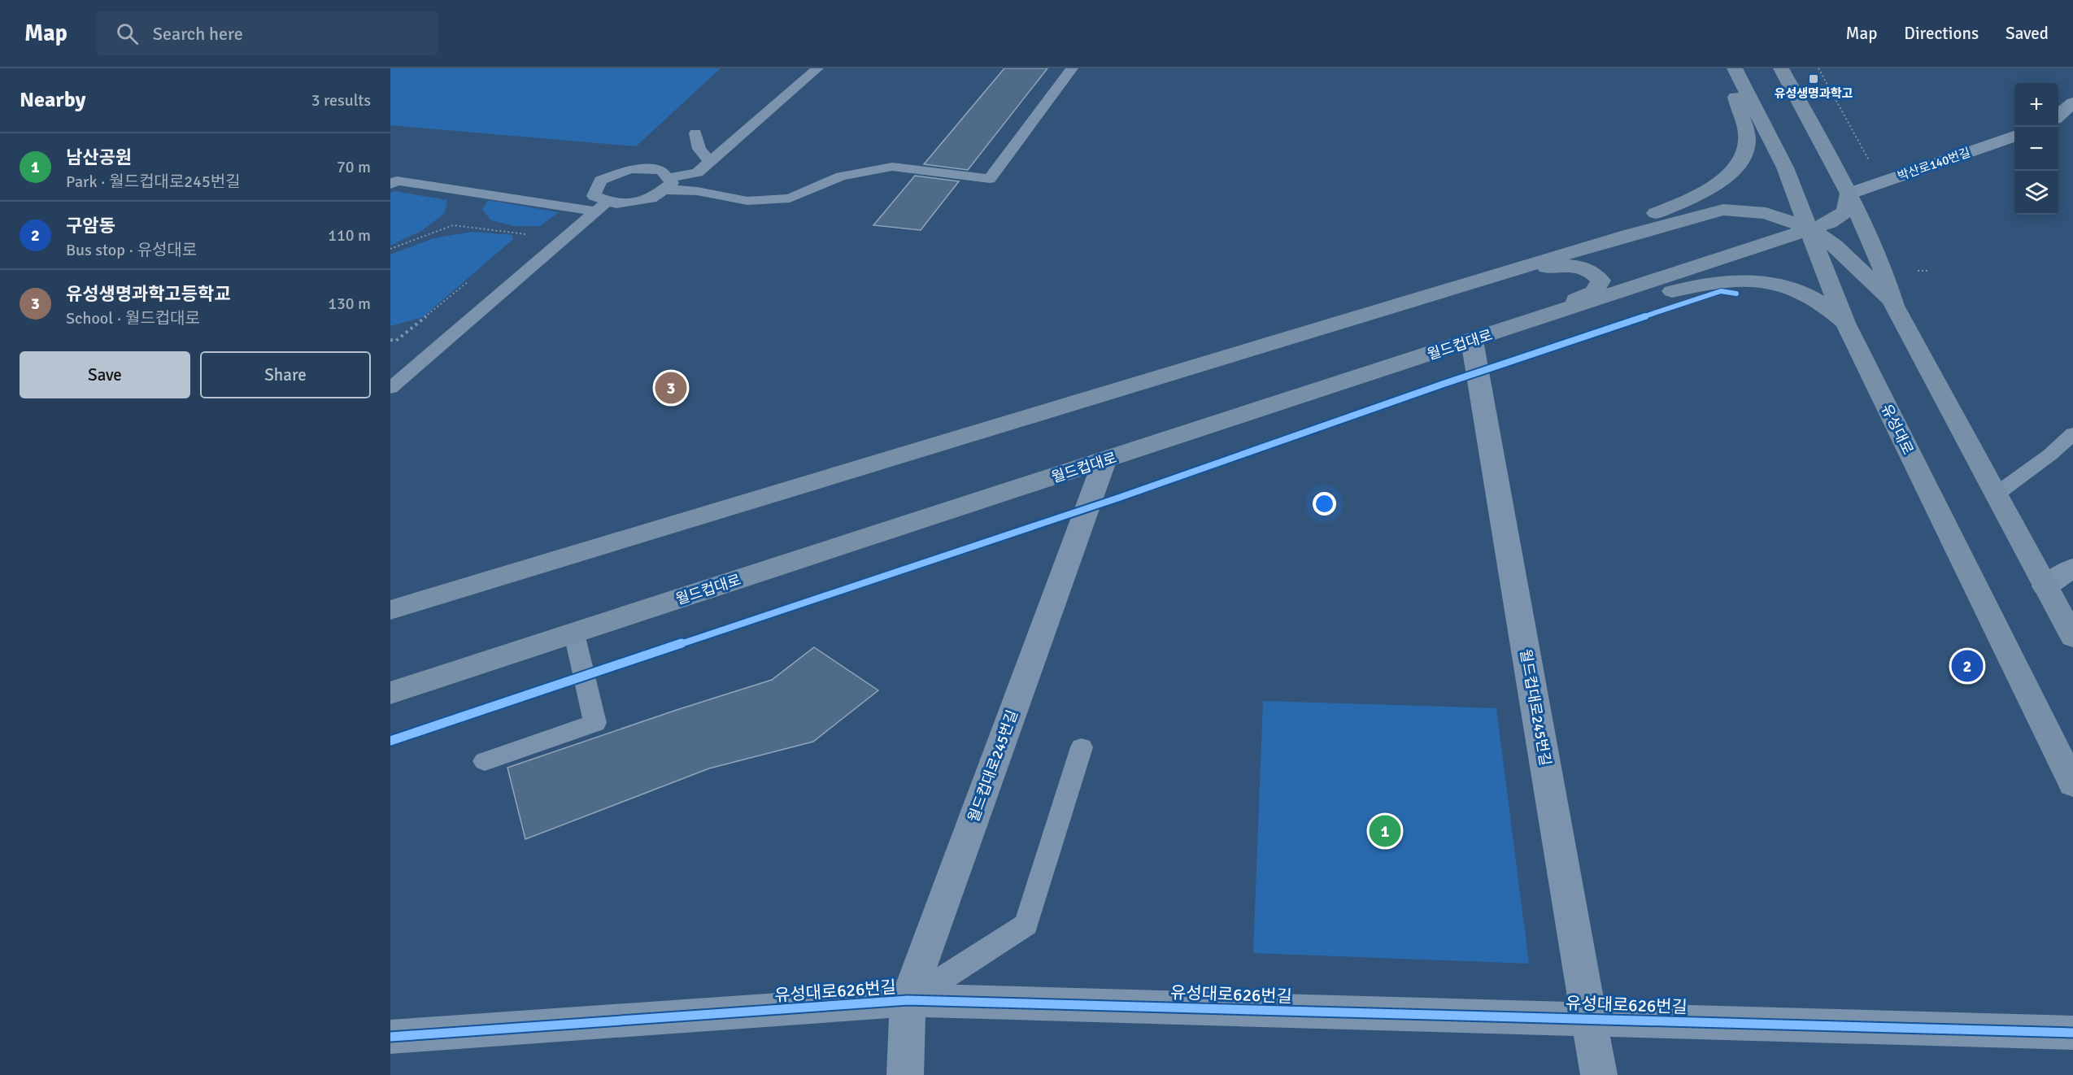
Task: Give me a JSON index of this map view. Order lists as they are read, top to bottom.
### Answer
{
  "streets": {
    "street": [
      "박산로140번길",
      "월드컵대로",
      "유성대로",
      "월드컵대로245번길",
      "유성대로626번길"
    ]
  },
  "crossings": [
    ["박산로140번길", "월드컵대로"],
    ["월드컵대로", "유성대로"],
    ["월드컵대로", "월드컵대로245번길"],
    ["월드컵대로245번길", "유성대로626번길"]
  ],
  "places": {
    "transit": ["유성생명과학고"]
  },
  "page": {
    "header": "Map",
    "search": "Search here",
    "nav": ["Map", "Directions", "Saved"],
    "heading": ["Nearby", "3 results"],
    "map_buttons": ["+", "−"],
    "list": [
      {
        "mark": "1",
        "name": "남산공원",
        "note": "Park · 월드컵대로245번길",
        "value": "70 m"
      },
      {
        "mark": "2",
        "name": "구암동",
        "note": "Bus stop · 유성대로",
        "value": "110 m"
      },
      {
        "mark": "3",
        "name": "유성생명과학고등학교",
        "note": "School · 월드컵대로",
        "value": "130 m"
      }
    ],
    "buttons": ["Save", "Share"],
    "pins": ["3", "2", "1"]
  }
}
